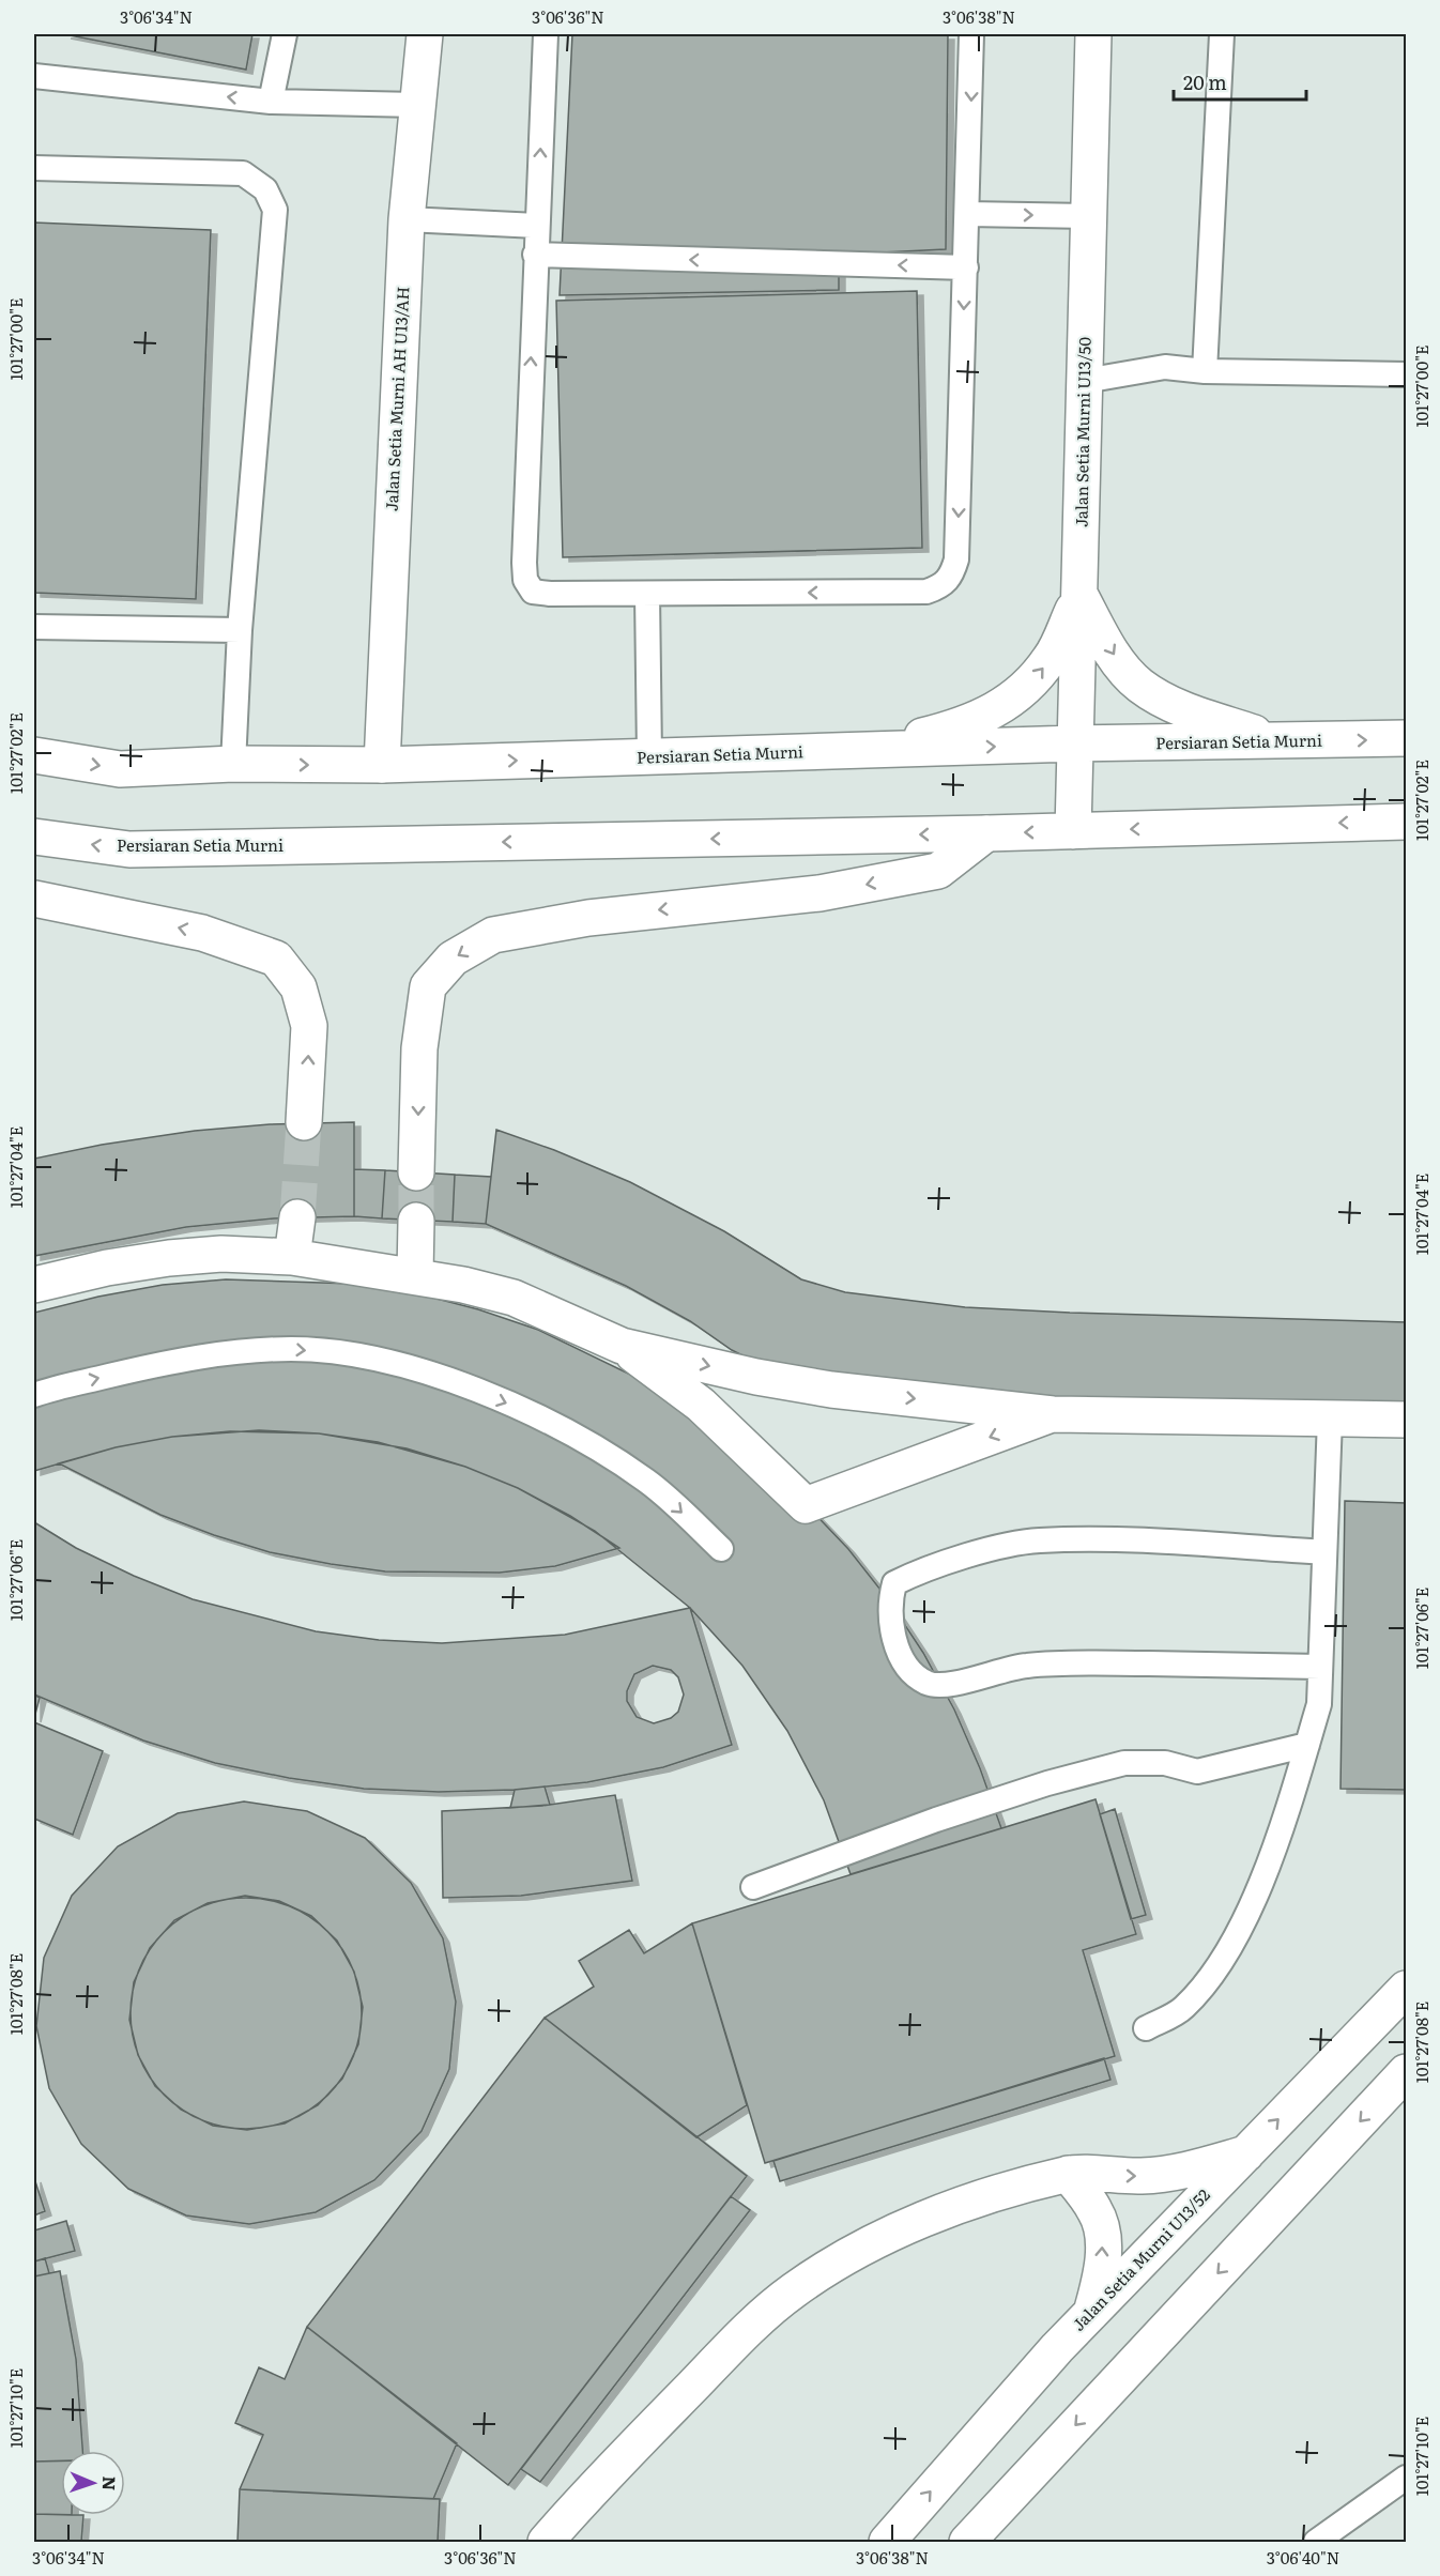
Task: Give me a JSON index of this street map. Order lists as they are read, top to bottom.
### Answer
{
  "streets": {
    "street": [
      "Jalan Setia Murni AH U13/AH",
      "Jalan Setia Murni U13/50",
      "Persiaran Setia Murni",
      "Jalan Setia Murni U13/52"
    ]
  },
  "crossings": [
    ["Jalan Setia Murni AH U13/AH", "Persiaran Setia Murni"],
    ["Jalan Setia Murni U13/50", "Persiaran Setia Murni"]
  ],
  "scale_bar": "20 m",
  "north": "right",
  "coordinates": [
    "3°06'34\"N",
    "3°06'36\"N",
    "3°06'38\"N",
    "101°27'00\"E",
    "101°27'02\"E",
    "101°27'04\"E",
    "101°27'06\"E",
    "101°27'08\"E",
    "101°27'10\"E",
    "3°06'40\"N"
  ]
}
